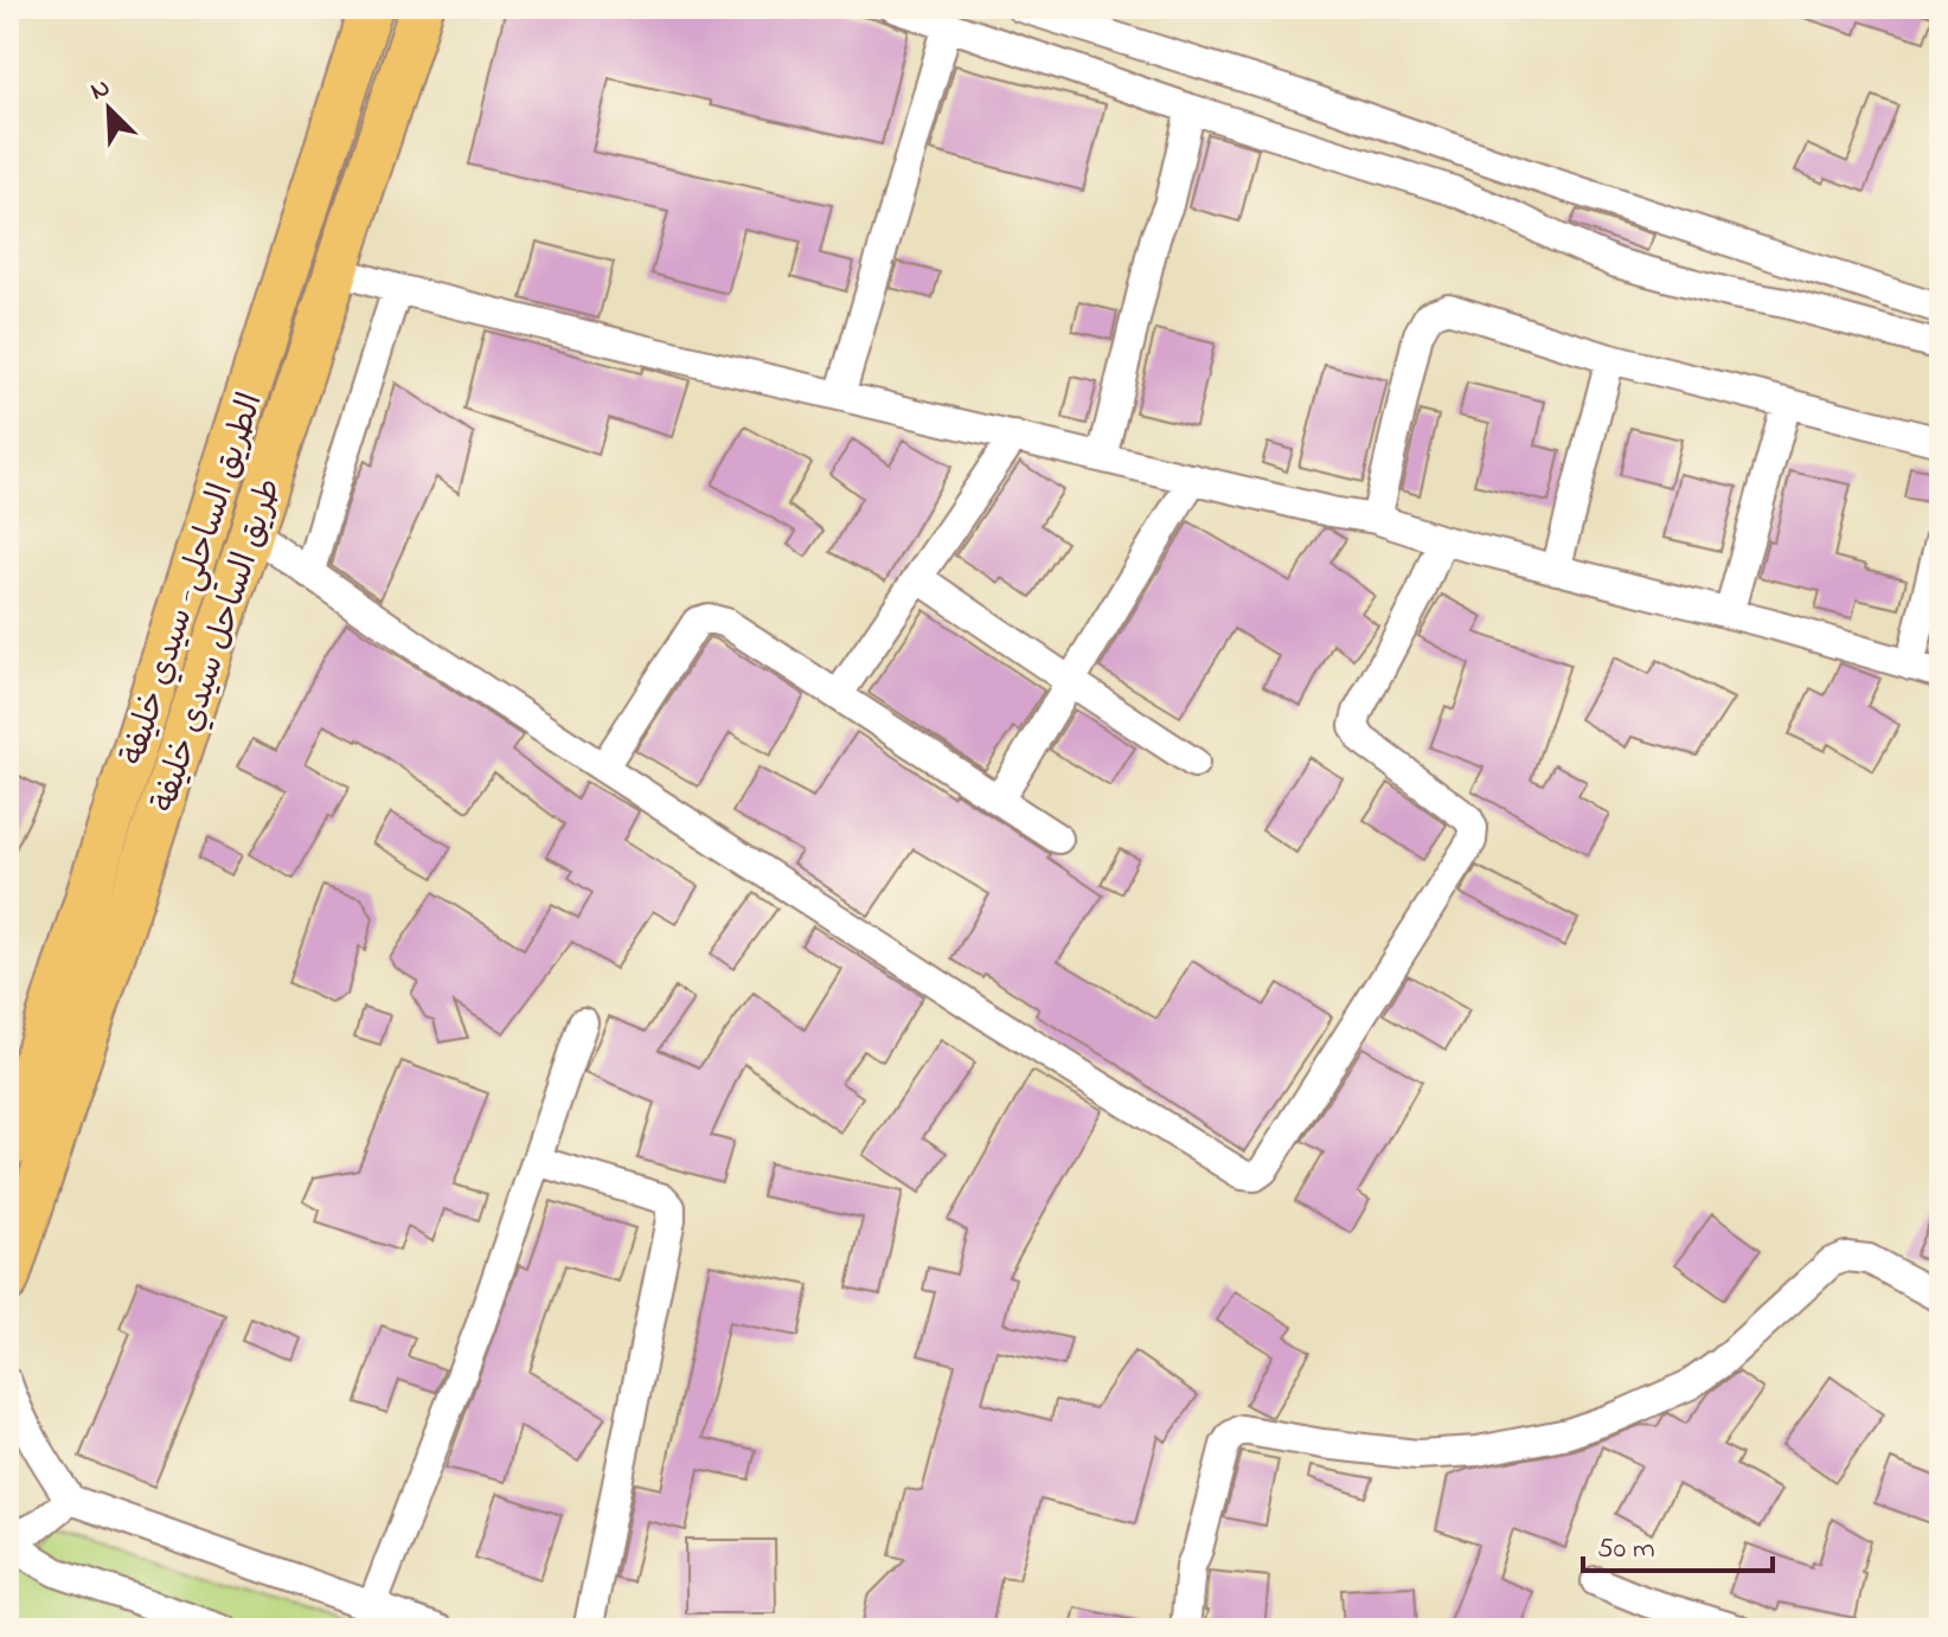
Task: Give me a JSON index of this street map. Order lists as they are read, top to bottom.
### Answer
{
  "streets": {
    "highway": ["الطريق الساحلي- سيدي خليفة", "طريق الساحل سيدي خليفة"]
  },
  "scale_bar": "50 m",
  "north": "top left"
}
